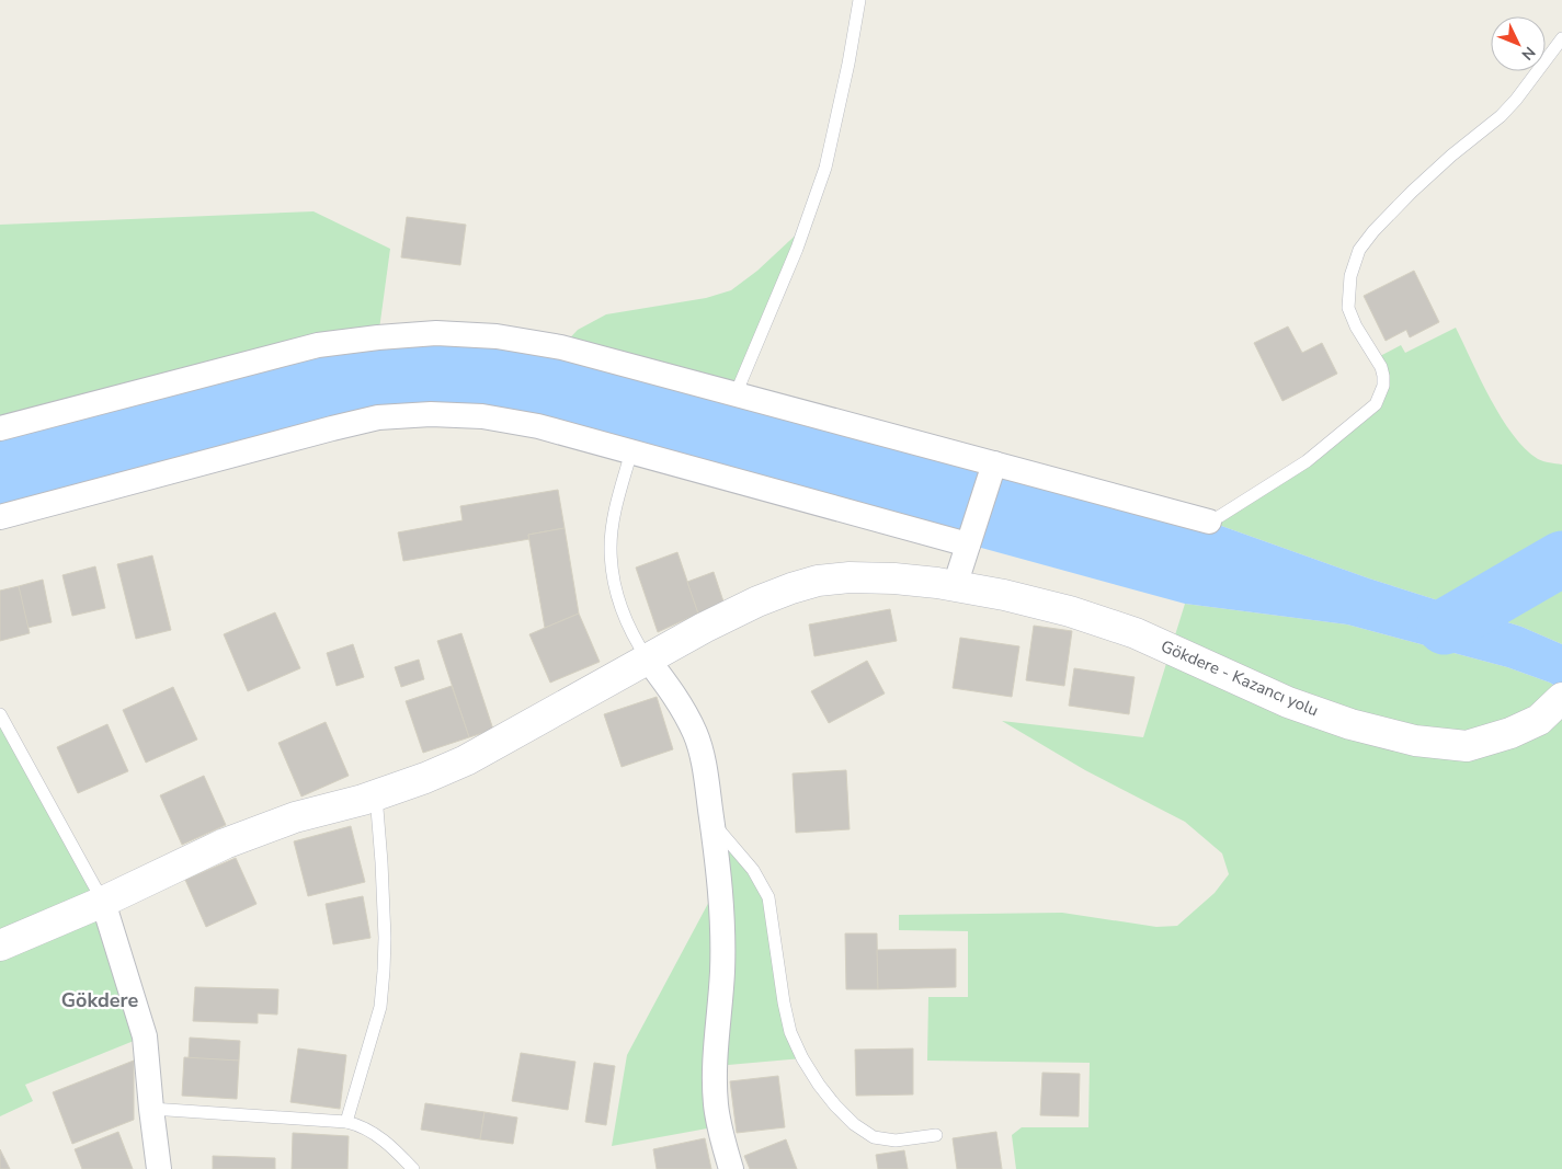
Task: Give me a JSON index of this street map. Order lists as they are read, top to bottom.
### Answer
{
  "streets": {
    "street": ["Gökdere - Kazancı yolu"]
  },
  "districts": ["Gökdere"],
  "north": "bottom right"
}
